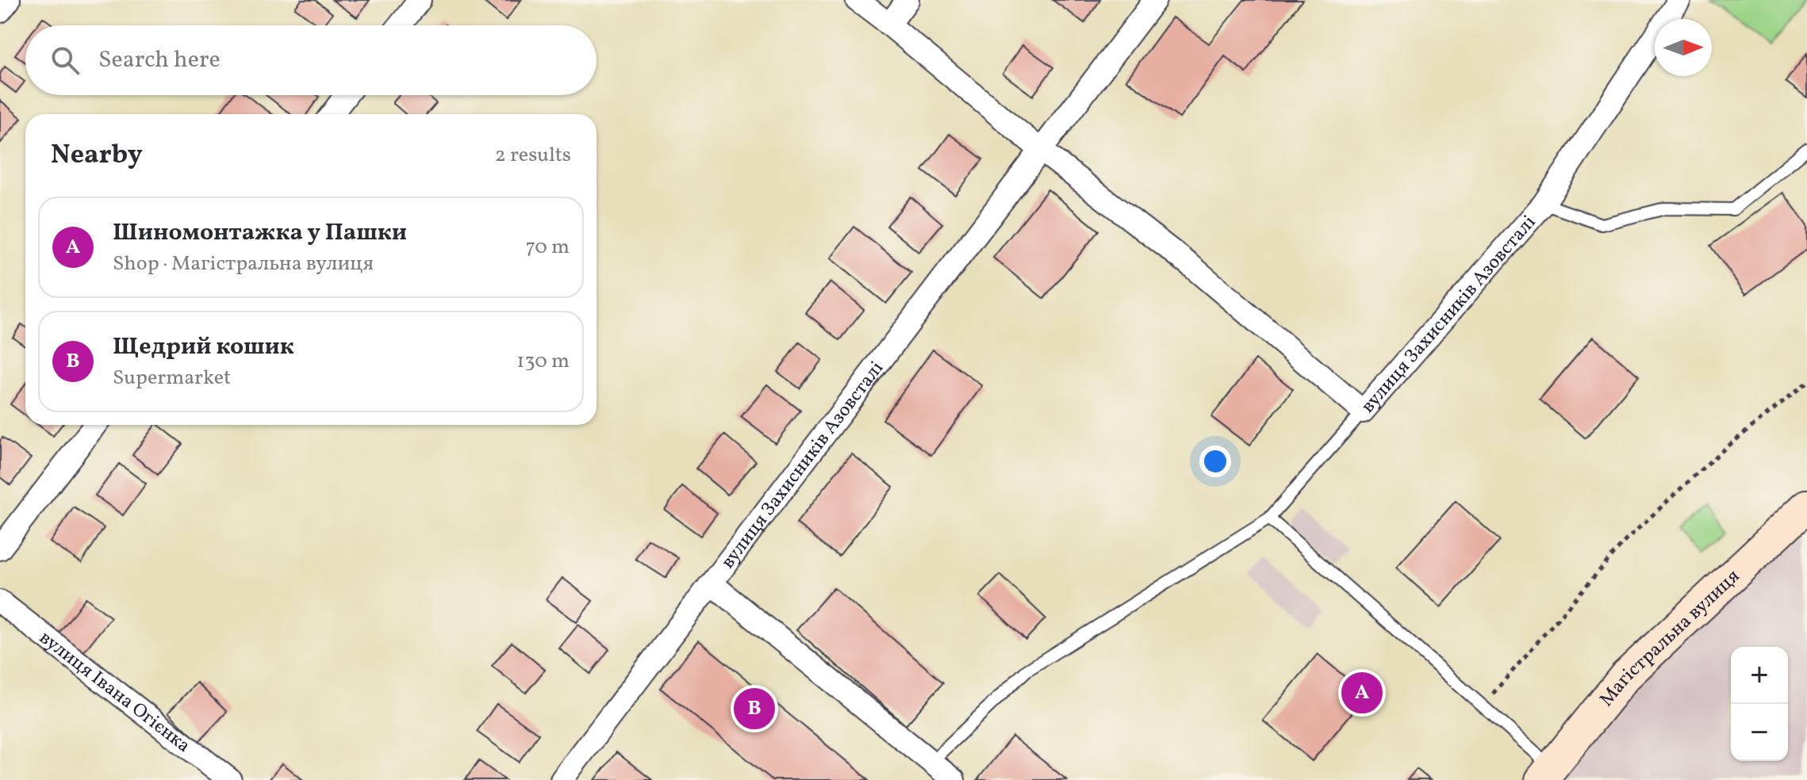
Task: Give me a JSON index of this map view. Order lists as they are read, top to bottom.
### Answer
{
  "streets": {
    "main road": ["Магістральна вулиця"],
    "street": ["вулиця Захисників Азовсталі", "вулиця Івана Огієнка"]
  },
  "north": "right",
  "page": {
    "search": "Search here",
    "heading": ["Nearby", "2 results"],
    "list": [
      {
        "mark": "A",
        "name": "Шиномонтажка у Пашки",
        "note": "Shop · Магістральна вулиця",
        "value": "70 m"
      },
      {
        "mark": "B",
        "name": "Щедрий кошик",
        "note": "Supermarket",
        "value": "130 m"
      }
    ],
    "map_buttons": ["+", "−"],
    "pins": ["A", "B"]
  }
}
